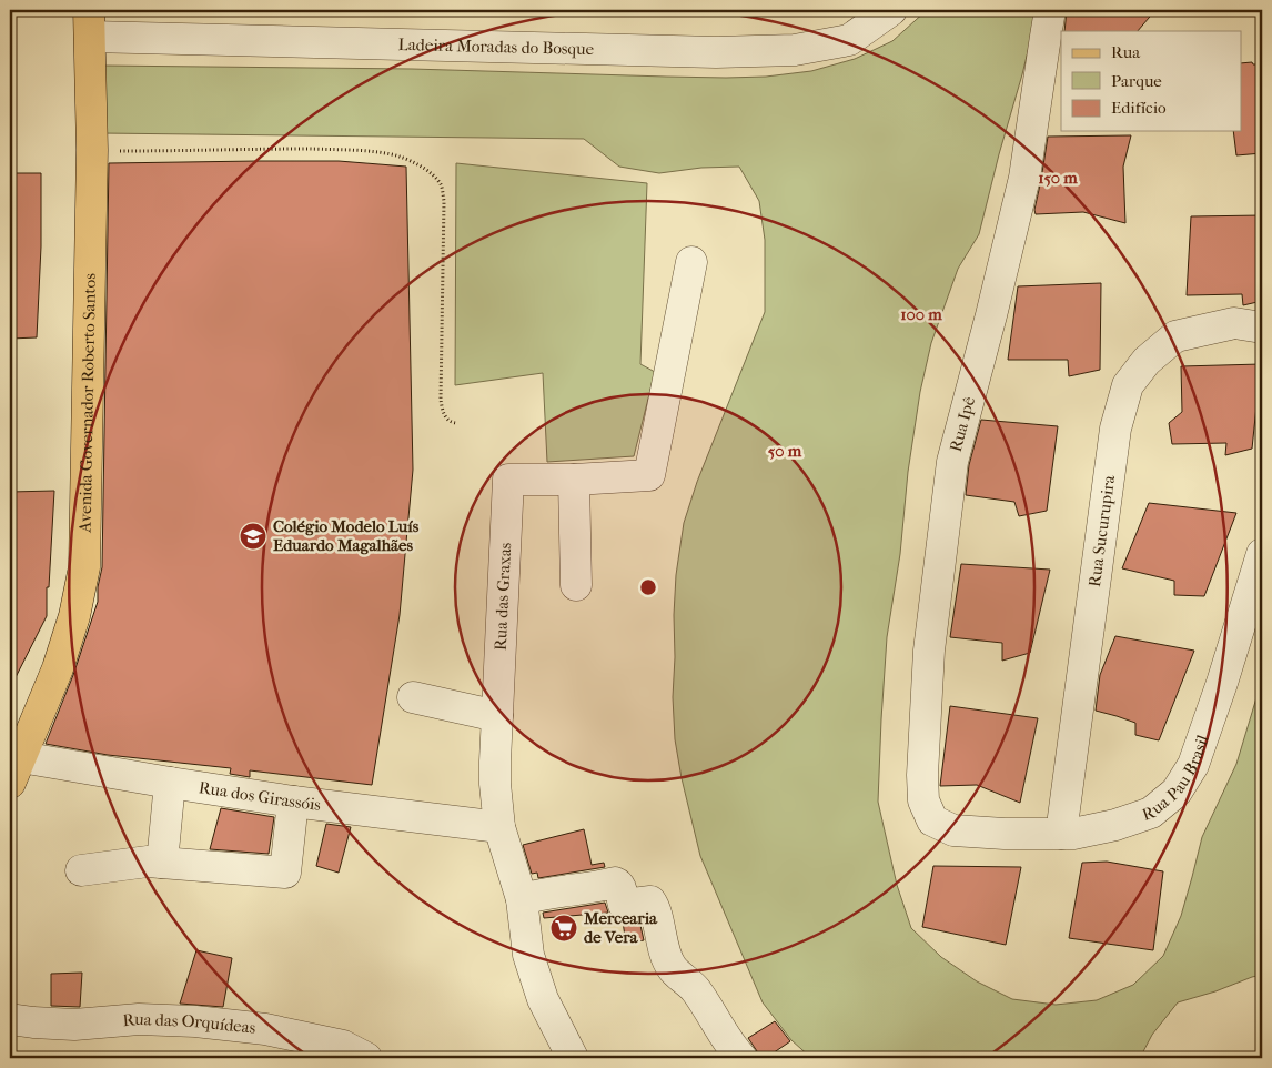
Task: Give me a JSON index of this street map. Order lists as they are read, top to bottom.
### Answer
{
  "streets": {
    "main road": ["Avenida Governador Roberto Santos"],
    "street": [
      "Ladeira Moradas do Bosque",
      "Rua Ipê",
      "Rua Sucurupira",
      "Rua das Graxas",
      "Rua Pau Brasil",
      "Rua dos Girassóis",
      "Rua das Orquídeas"
    ]
  },
  "crossings": [
    ["Ladeira Moradas do Bosque", "Avenida Governador Roberto Santos"],
    ["Avenida Governador Roberto Santos", "Rua dos Girassóis"],
    ["Rua Ipê", "Rua Pau Brasil"],
    ["Rua Sucurupira", "Rua Pau Brasil"],
    ["Rua das Graxas", "Rua dos Girassóis"]
  ],
  "places": {
    "school or university": ["Colégio Modelo Luís Eduardo Magalhães"],
    "supermarket": ["Mercearia de Vera"]
  },
  "legend": ["Rua", "Parque", "Edifício"],
  "rings": ["150 m", "100 m", "50 m"]
}
